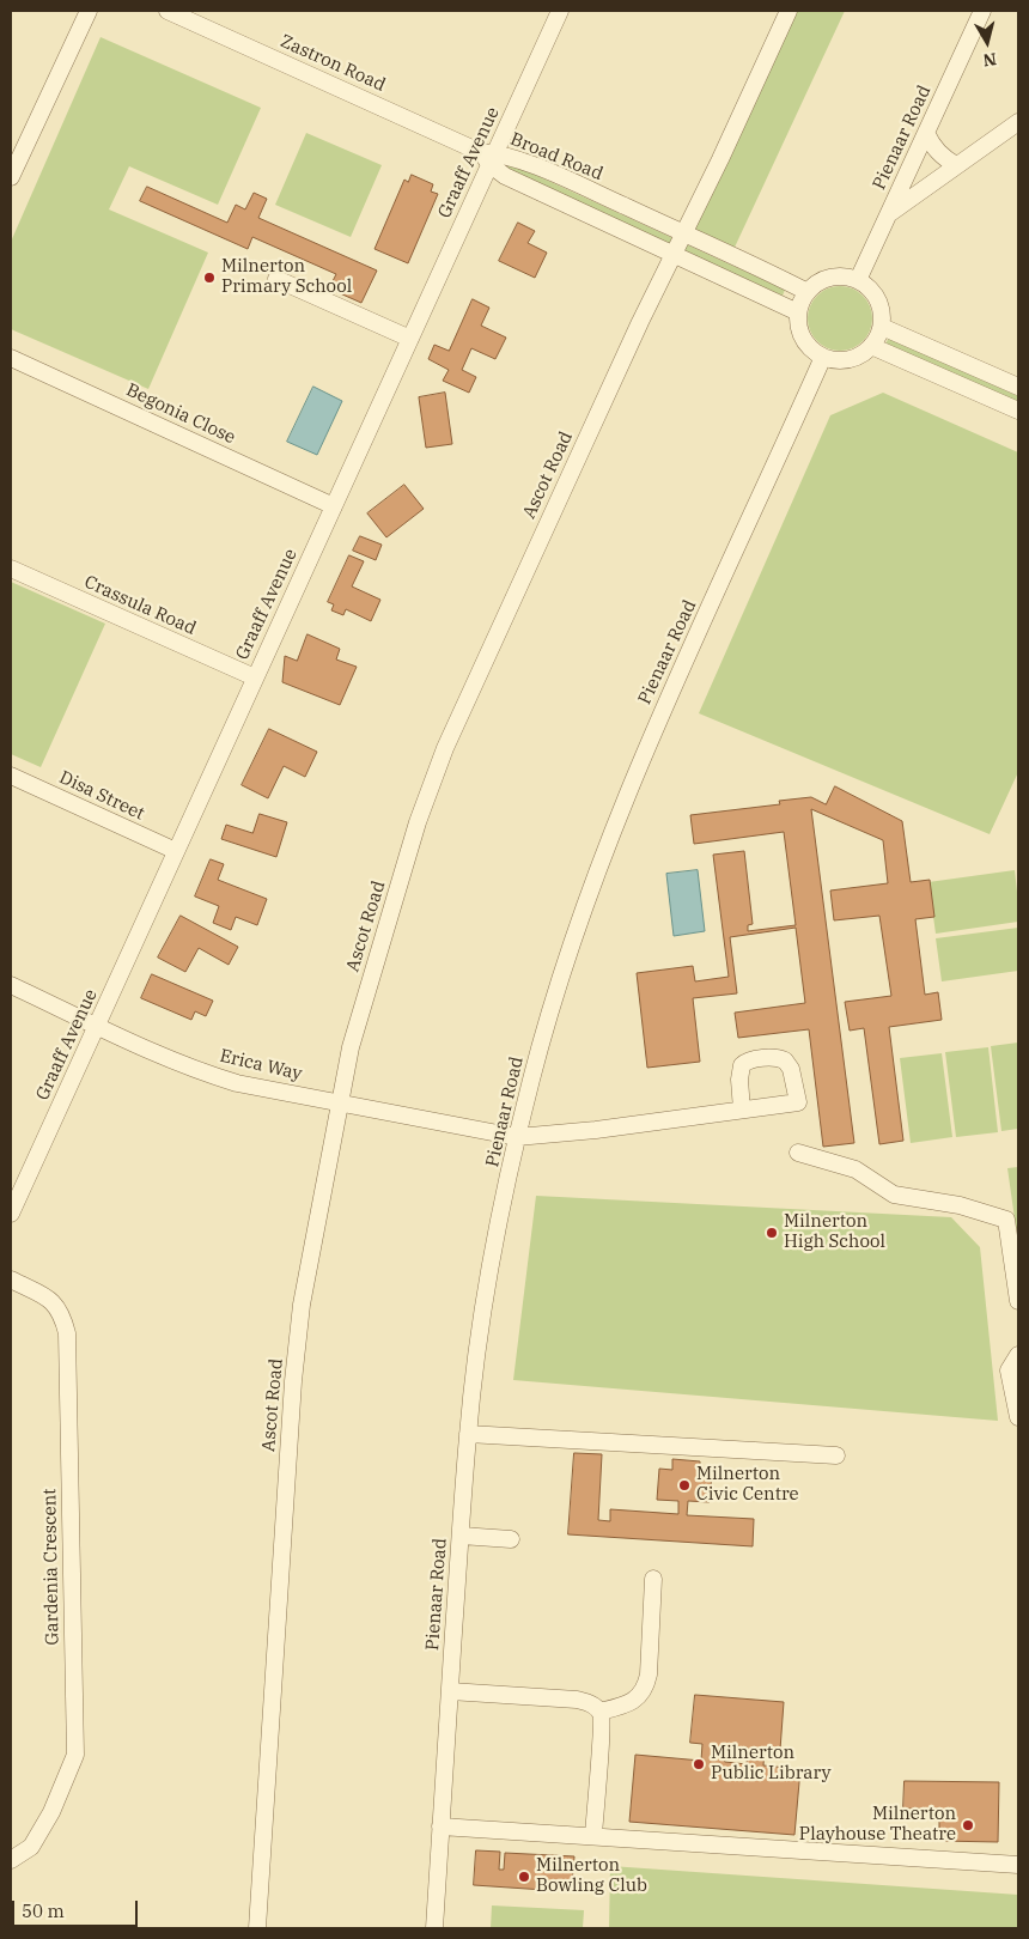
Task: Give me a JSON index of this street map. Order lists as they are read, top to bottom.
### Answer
{
  "streets": {
    "street": [
      "Zastron Road",
      "Pienaar Road",
      "Broad Road",
      "Graaff Avenue",
      "Begonia Close",
      "Ascot Road",
      "Crassula Road",
      "Disa Street",
      "Erica Way",
      "Gardenia Crescent"
    ]
  },
  "crossings": [
    ["Zastron Road", "Broad Road"],
    ["Zastron Road", "Graaff Avenue"],
    ["Pienaar Road", "Broad Road"],
    ["Pienaar Road", "Erica Way"],
    ["Broad Road", "Graaff Avenue"],
    ["Broad Road", "Ascot Road"],
    ["Graaff Avenue", "Begonia Close"],
    ["Graaff Avenue", "Crassula Road"],
    ["Graaff Avenue", "Disa Street"],
    ["Graaff Avenue", "Erica Way"],
    ["Ascot Road", "Erica Way"]
  ],
  "places": [
    "Milnerton Primary School",
    "Milnerton High School",
    "Milnerton Civic Centre",
    "Milnerton Public Library",
    "Milnerton Playhouse Theatre",
    "Milnerton Bowling Club"
  ],
  "scale_bar": "50 m",
  "north": "bottom"
}
